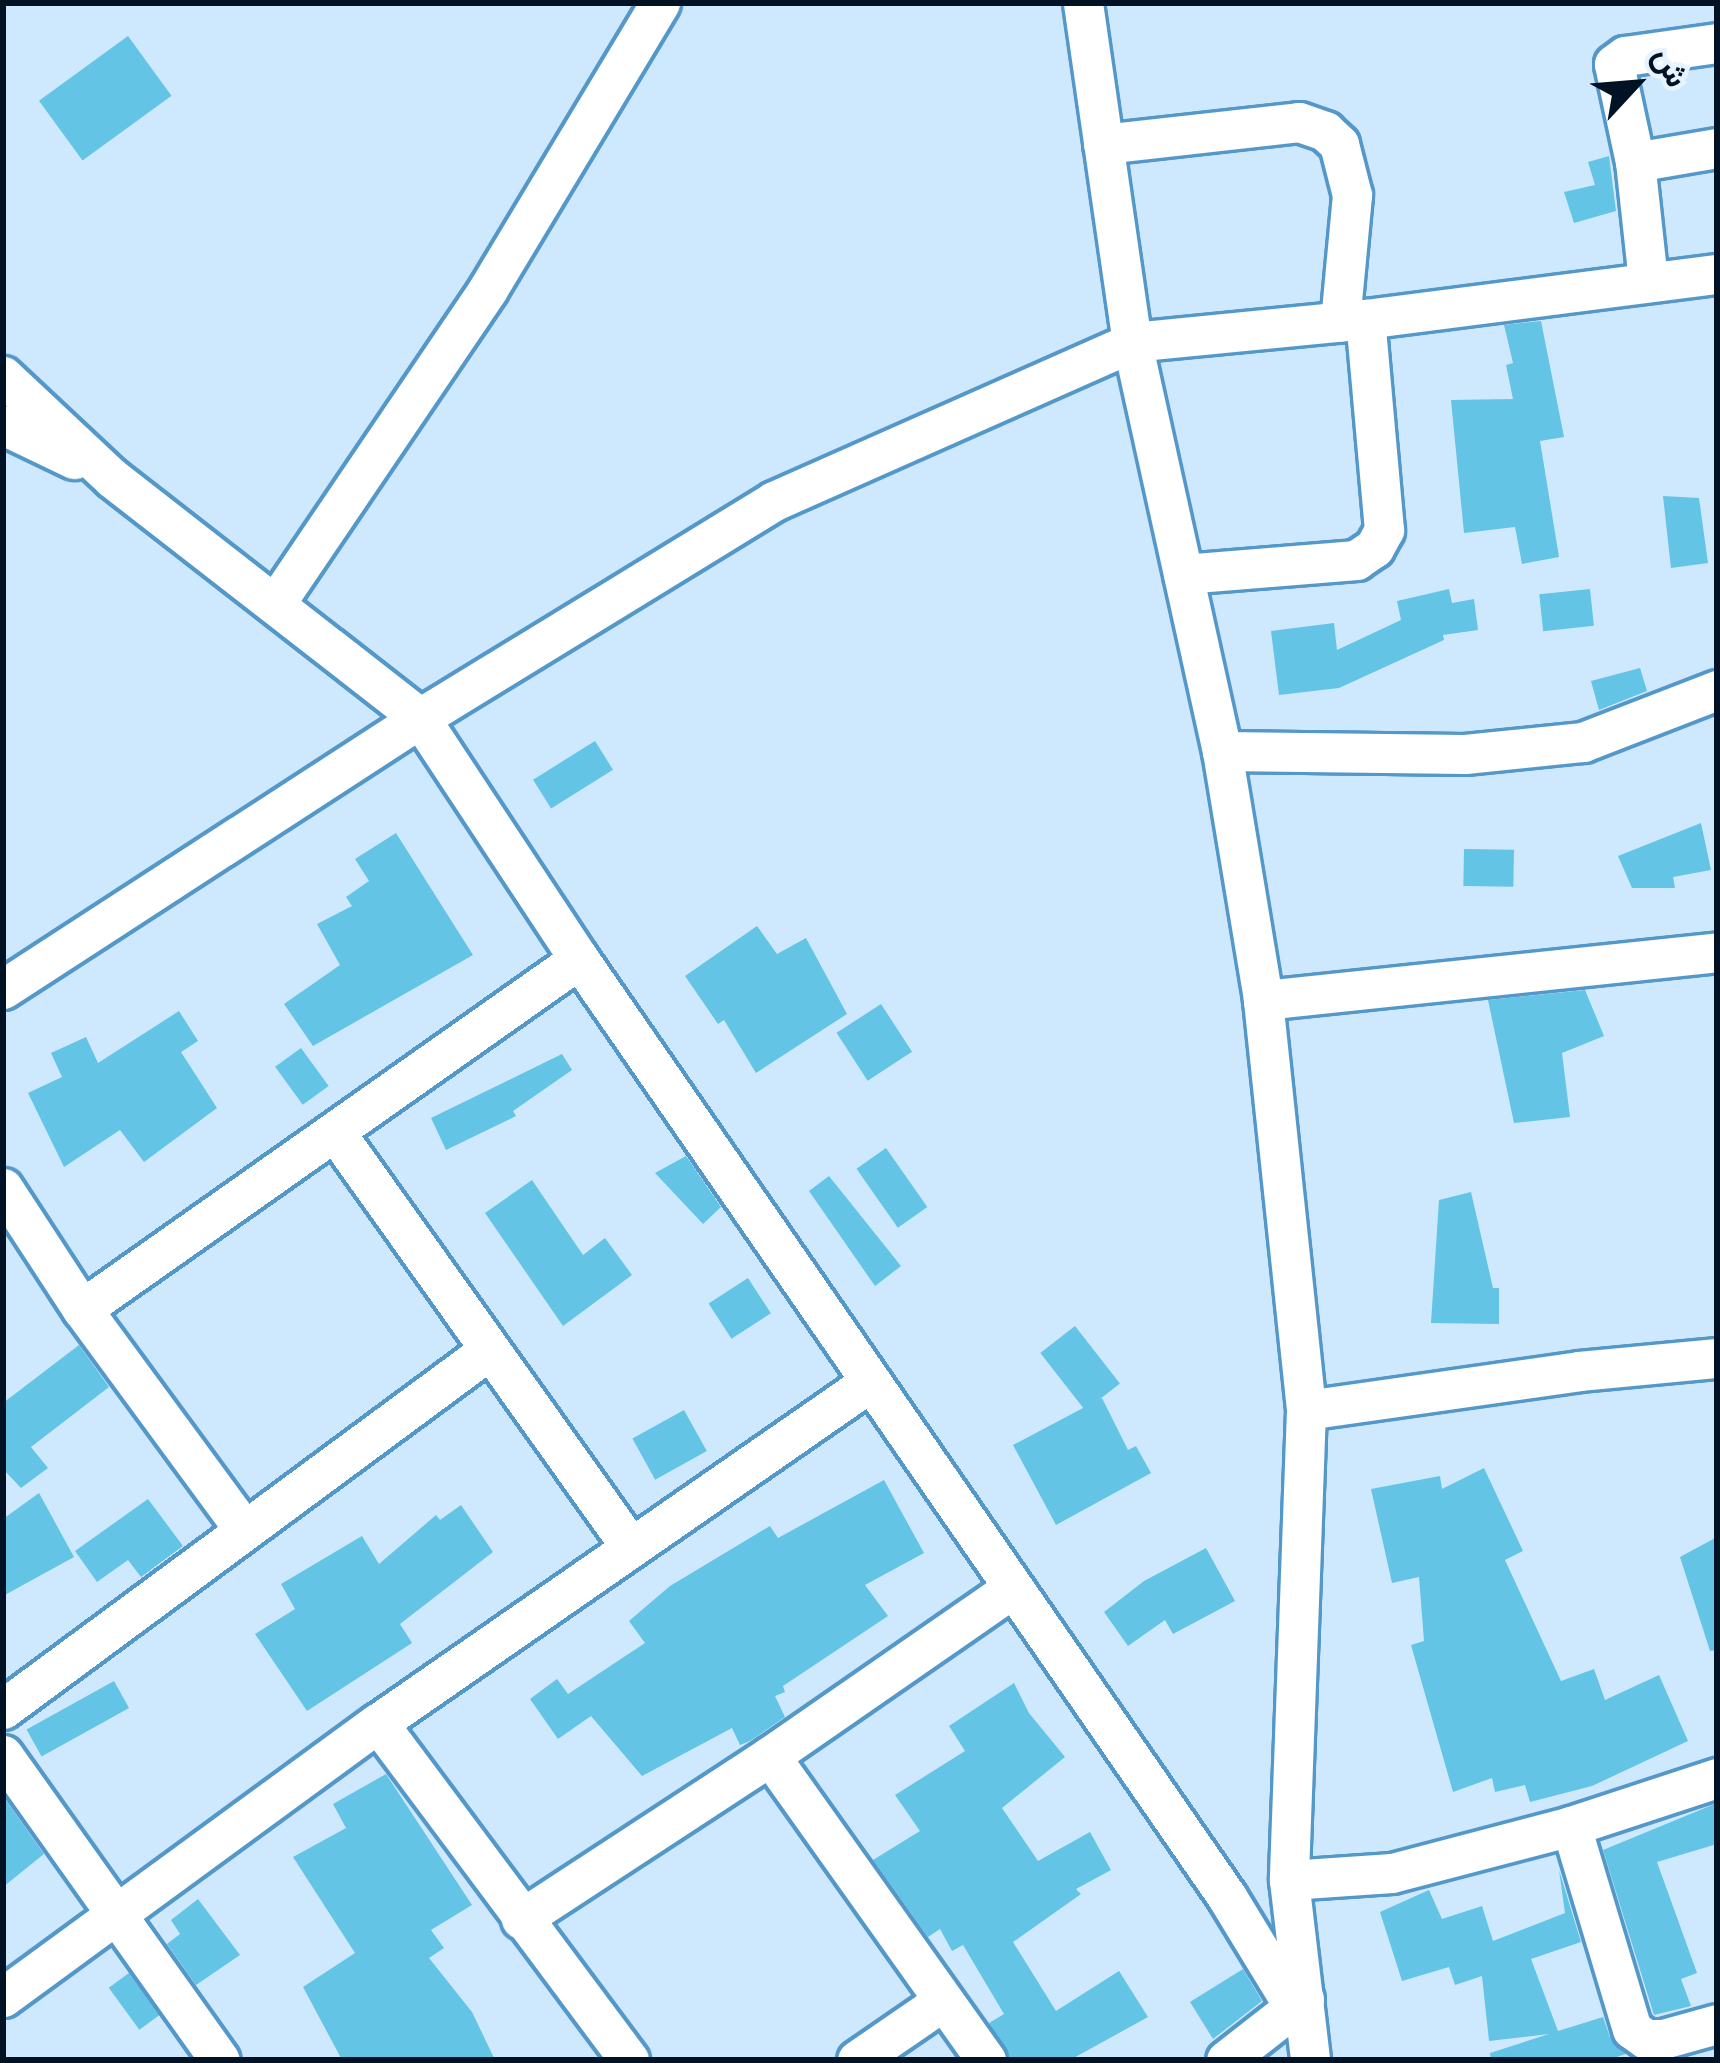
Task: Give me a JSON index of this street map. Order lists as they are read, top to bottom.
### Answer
{
  "north": "top right"
}
